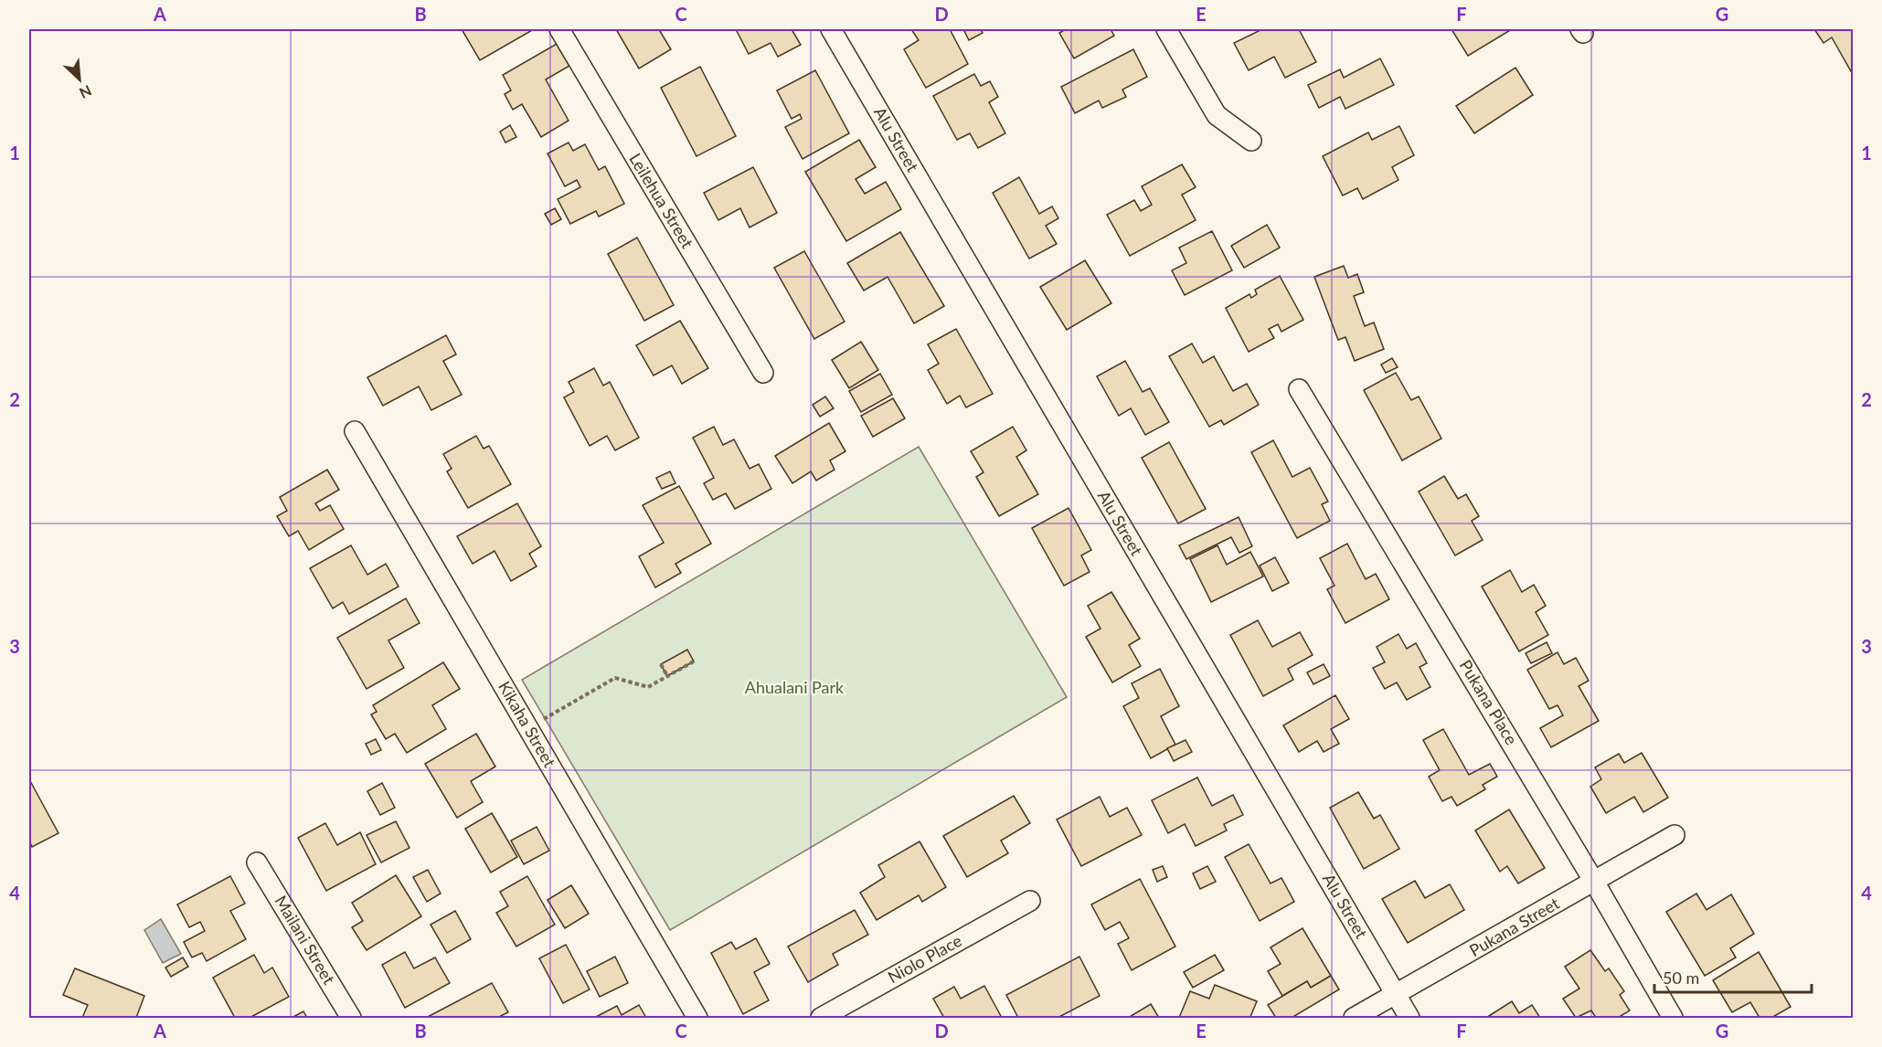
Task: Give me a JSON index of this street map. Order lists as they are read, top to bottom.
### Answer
{
  "streets": {
    "street": [
      "Alu Street",
      "Leilehua Street",
      "Pukana Place",
      "Kikaha Street",
      "Pukana Street",
      "Mailani Street",
      "Niolo Place"
    ]
  },
  "crossings": [
    ["Alu Street", "Pukana Street"],
    ["Pukana Place", "Pukana Street"]
  ],
  "parks": ["Ahualani Park"],
  "scale_bar": "50 m",
  "north": "bottom right",
  "grid": {
    "columns": [
      "A",
      "B",
      "C",
      "D",
      "E",
      "F",
      "G"
    ],
    "rows": [
      "1",
      "2",
      "3",
      "4"
    ]
  }
}
